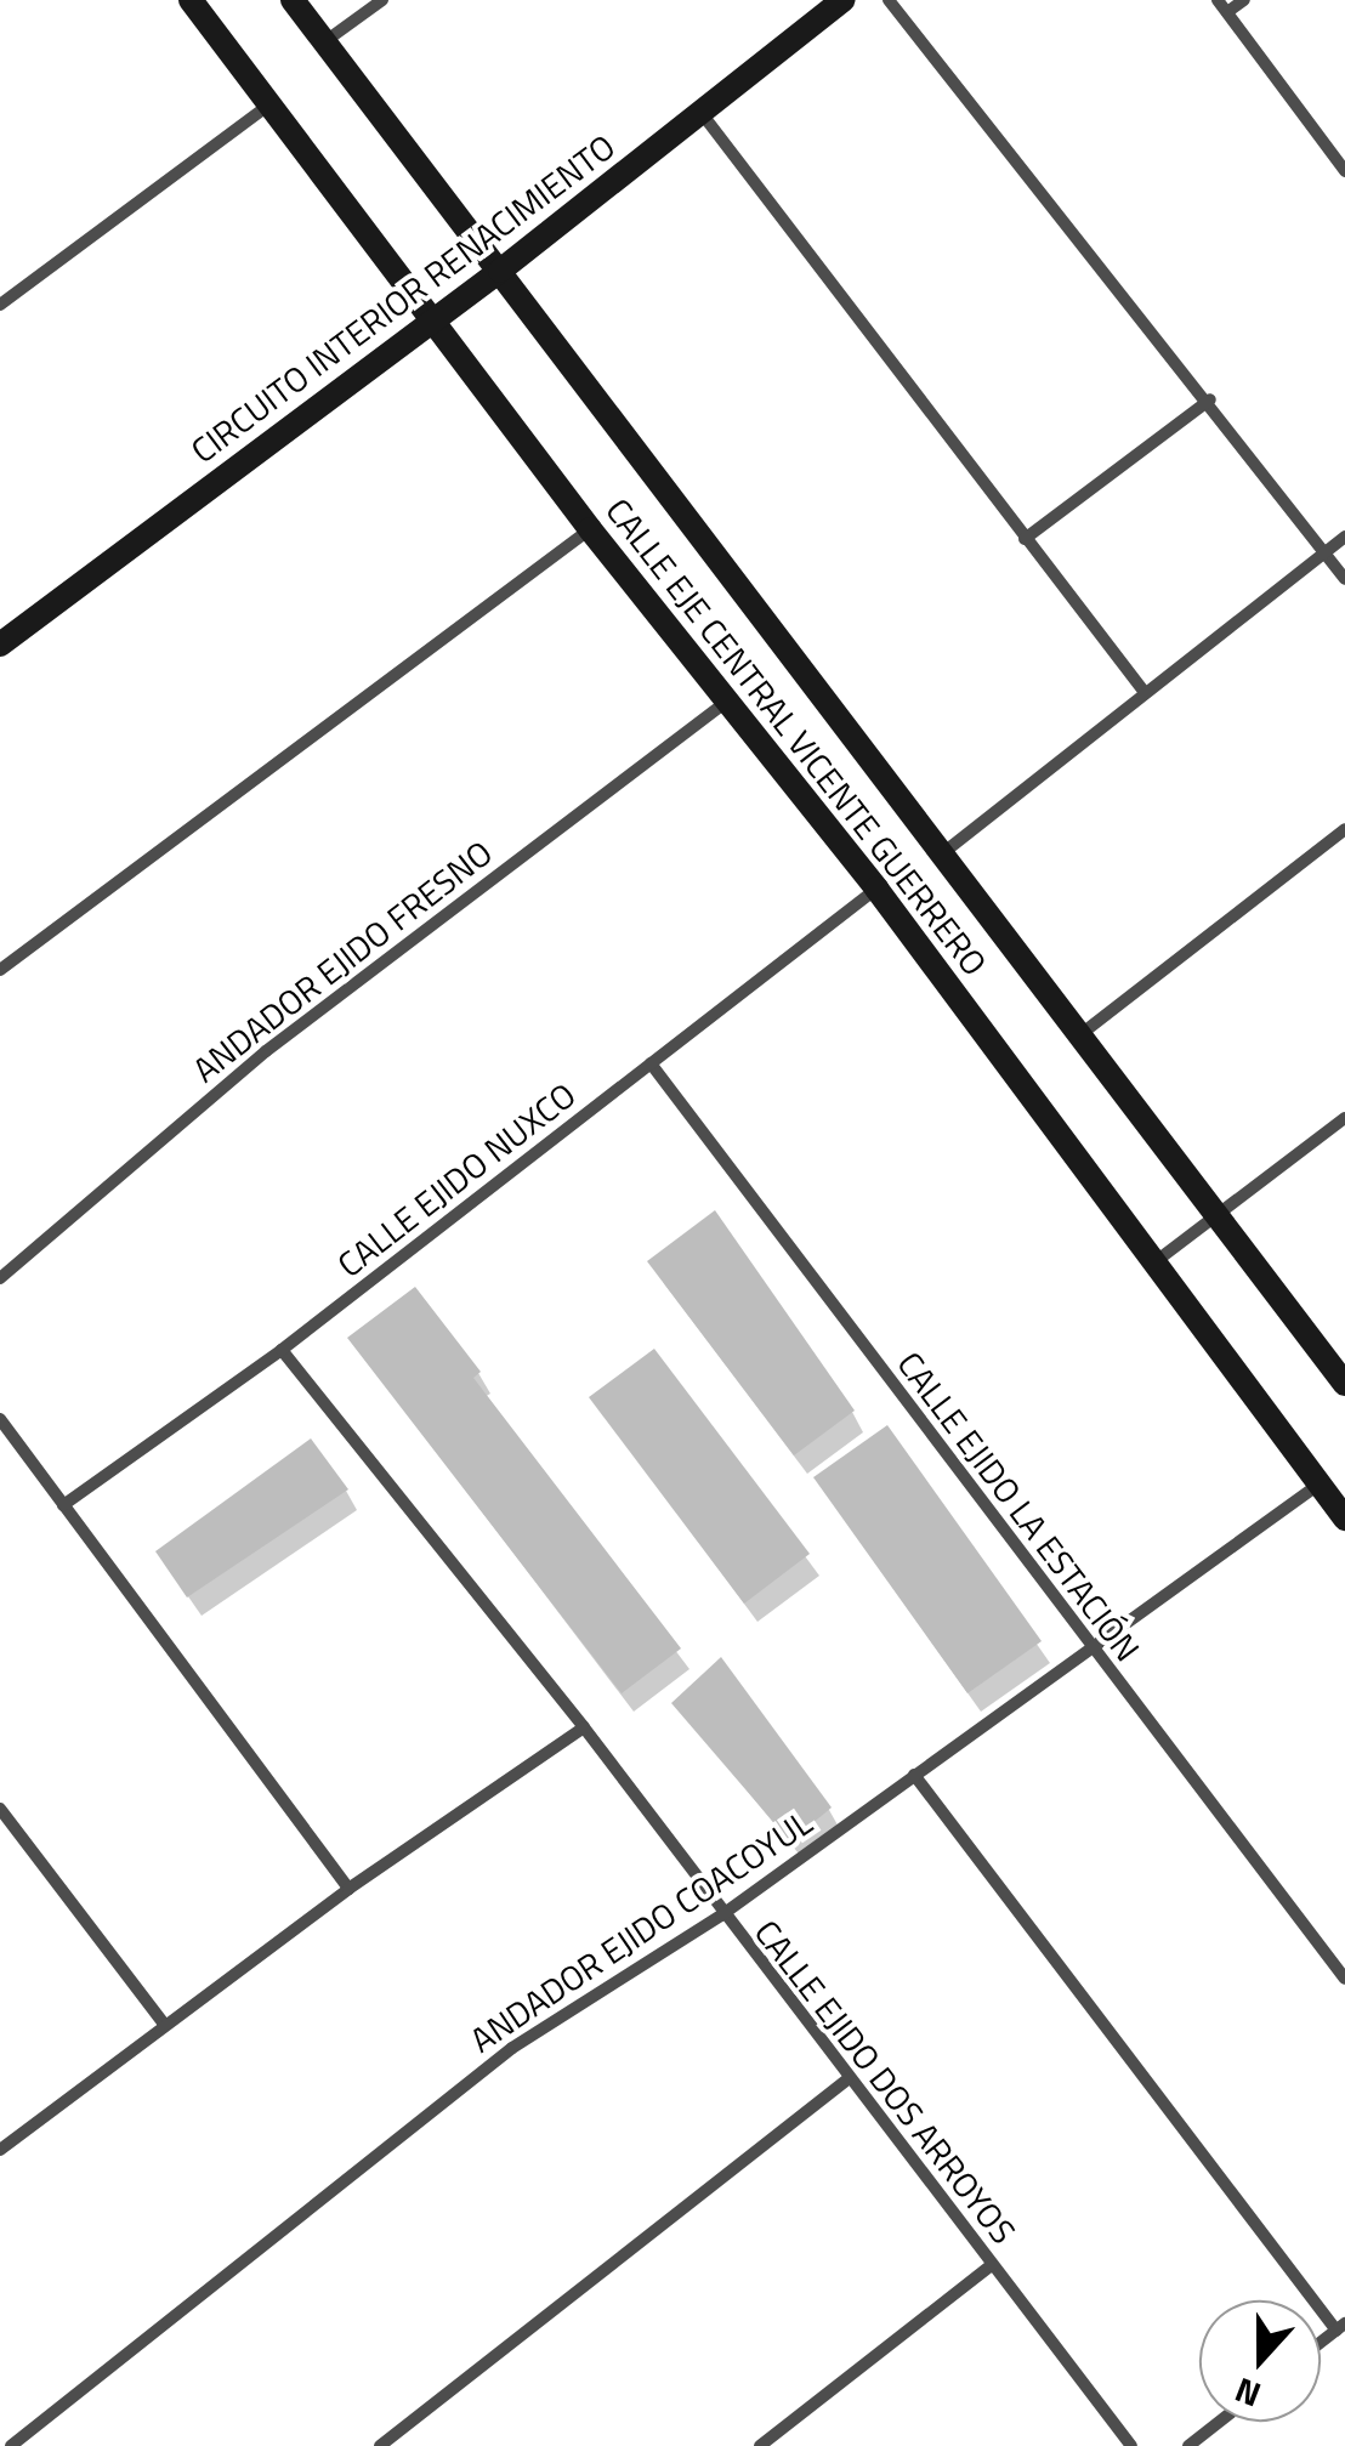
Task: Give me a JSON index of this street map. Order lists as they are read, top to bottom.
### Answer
{
  "streets": {
    "main road": ["CIRCUITO INTERIOR RENACIMIENTO", "CALLE EJE CENTRAL VICENTE GUERRERO"],
    "street": [
      "ANDADOR EJIDO FRESNO",
      "CALLE EJIDO NUXCO",
      "CALLE EJIDO LA ESTACIÓN",
      "ANDADOR EJIDO COACOYUL",
      "CALLE EJIDO DOS ARROYOS"
    ]
  },
  "crossings": [
    ["CIRCUITO INTERIOR RENACIMIENTO", "CALLE EJE CENTRAL VICENTE GUERRERO"],
    ["CALLE EJE CENTRAL VICENTE GUERRERO", "ANDADOR EJIDO FRESNO"],
    ["CALLE EJE CENTRAL VICENTE GUERRERO", "CALLE EJIDO NUXCO"],
    ["CALLE EJE CENTRAL VICENTE GUERRERO", "ANDADOR EJIDO COACOYUL"],
    ["CALLE EJIDO NUXCO", "CALLE EJIDO LA ESTACIÓN"],
    ["CALLE EJIDO NUXCO", "CALLE EJIDO DOS ARROYOS"],
    ["CALLE EJIDO LA ESTACIÓN", "ANDADOR EJIDO COACOYUL"],
    ["ANDADOR EJIDO COACOYUL", "CALLE EJIDO DOS ARROYOS"]
  ],
  "north": "bottom"
}
